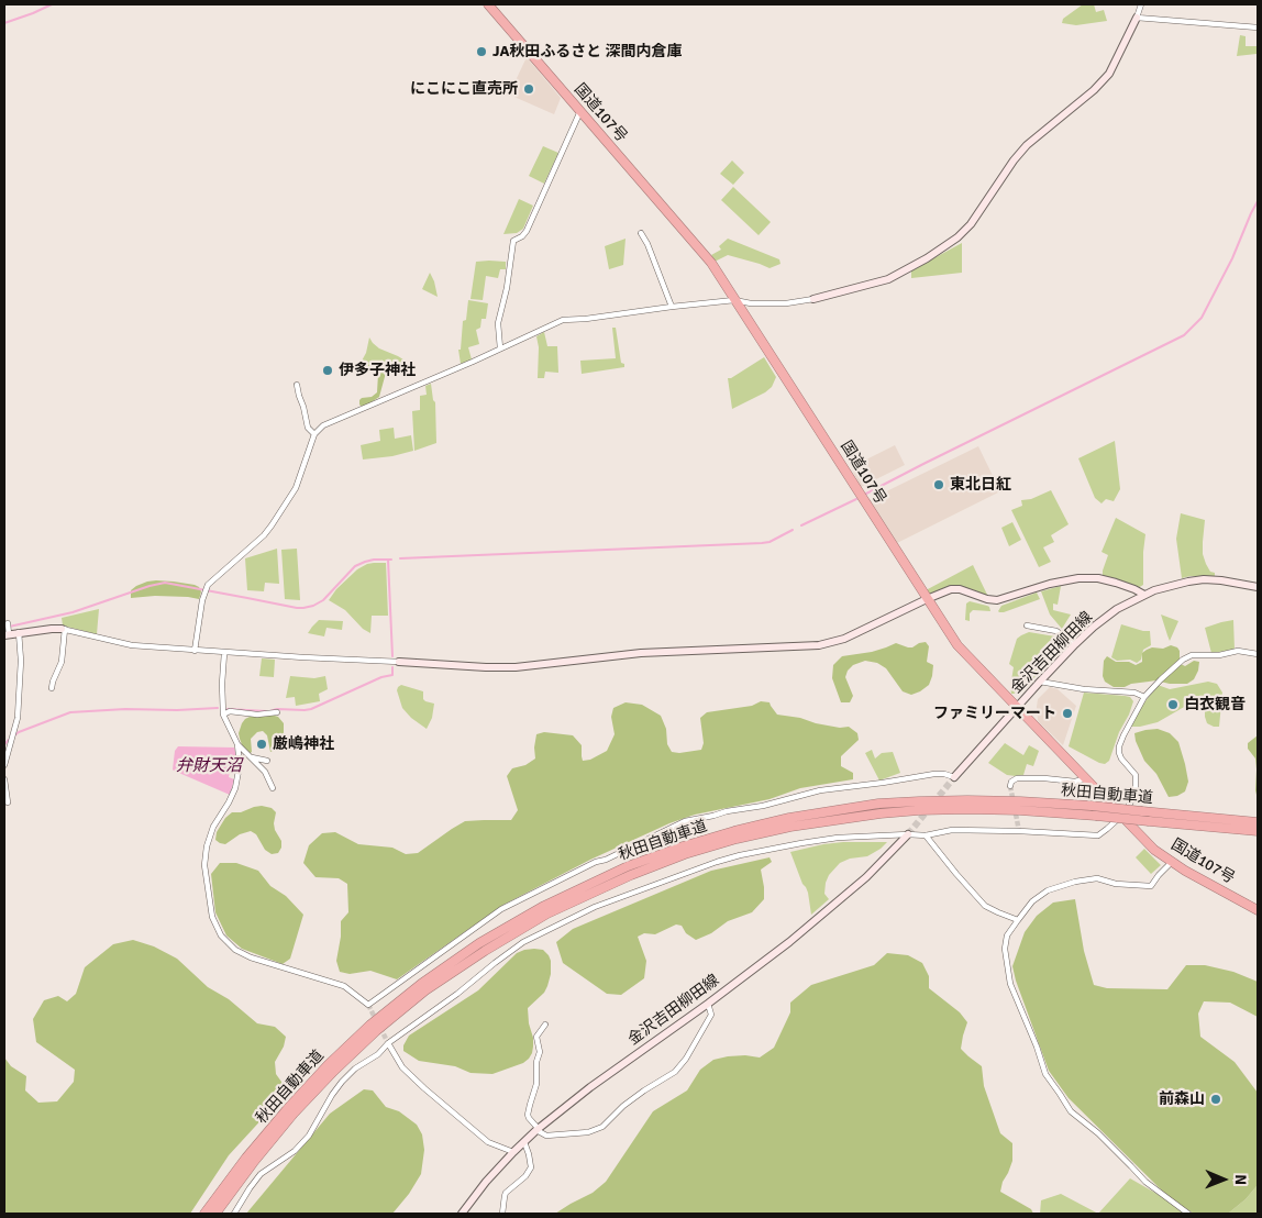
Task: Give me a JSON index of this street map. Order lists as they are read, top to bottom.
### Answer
{
  "streets": {
    "highway": ["国道107号", "秋田自動車道"],
    "street": ["金沢吉田柳田線"]
  },
  "crossings": [
    ["国道107号", "金沢吉田柳田線"]
  ],
  "water": ["弁財天沼"],
  "places": [
    "JA秋田ふるさと 深間内倉庫",
    "にこにこ直売所",
    "伊多子神社",
    "東北日紅",
    "白衣観音",
    "ファミリーマート",
    "厳嶋神社",
    "前森山"
  ],
  "north": "right"
}
